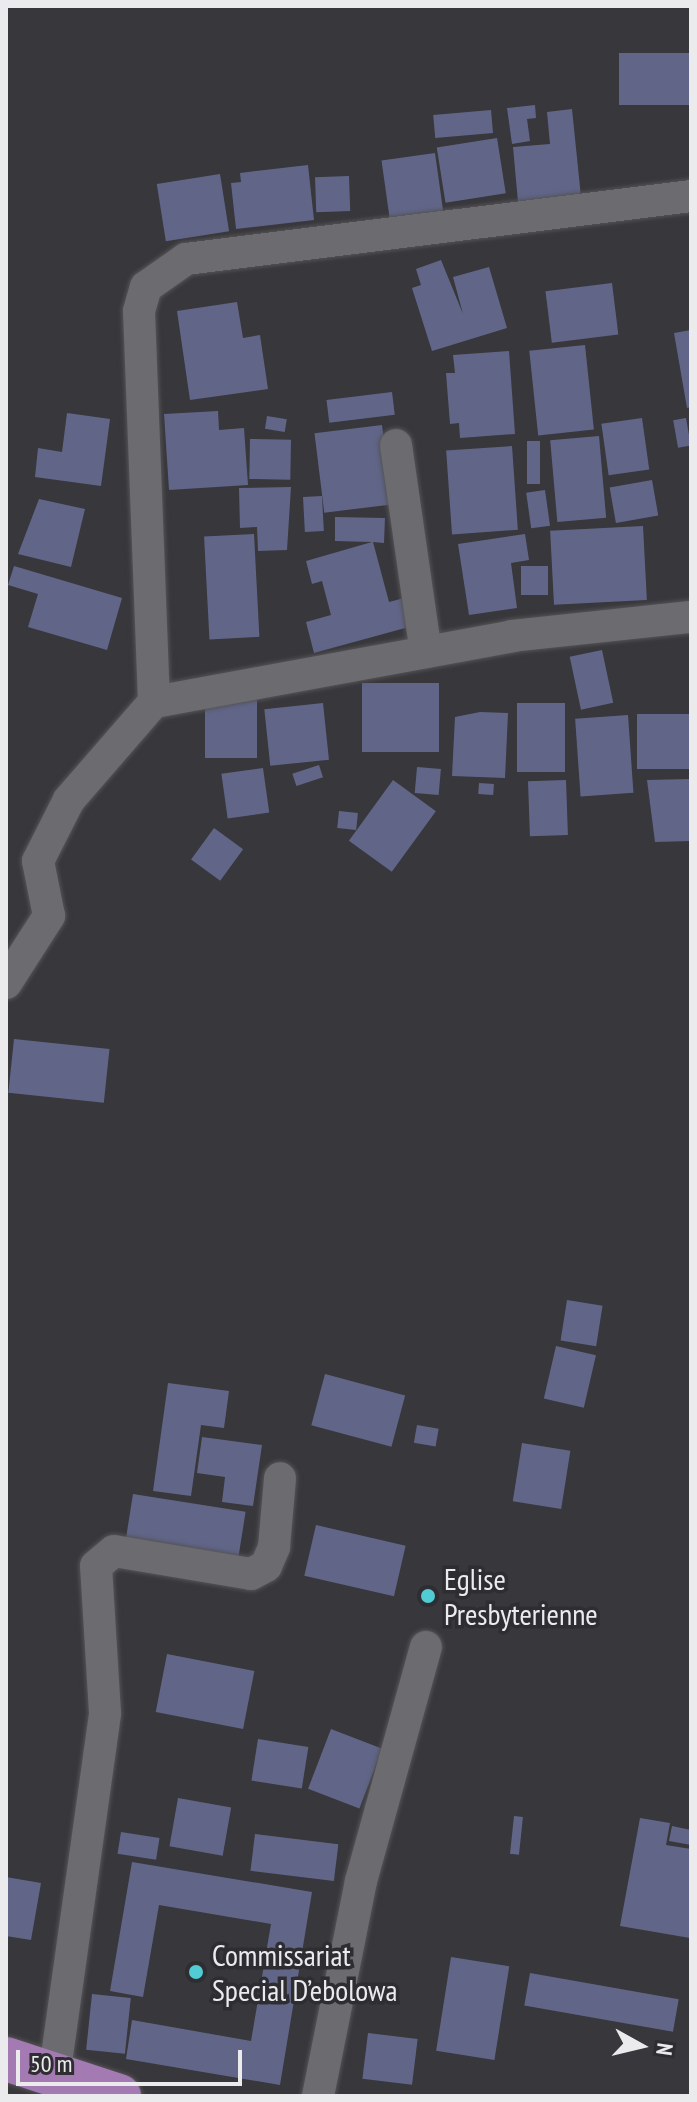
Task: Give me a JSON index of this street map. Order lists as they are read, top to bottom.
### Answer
{
  "places": ["Eglise Presbyterienne", "Commissariat Special D’ebolowa"],
  "scale_bar": "50 m",
  "north": "right"
}
